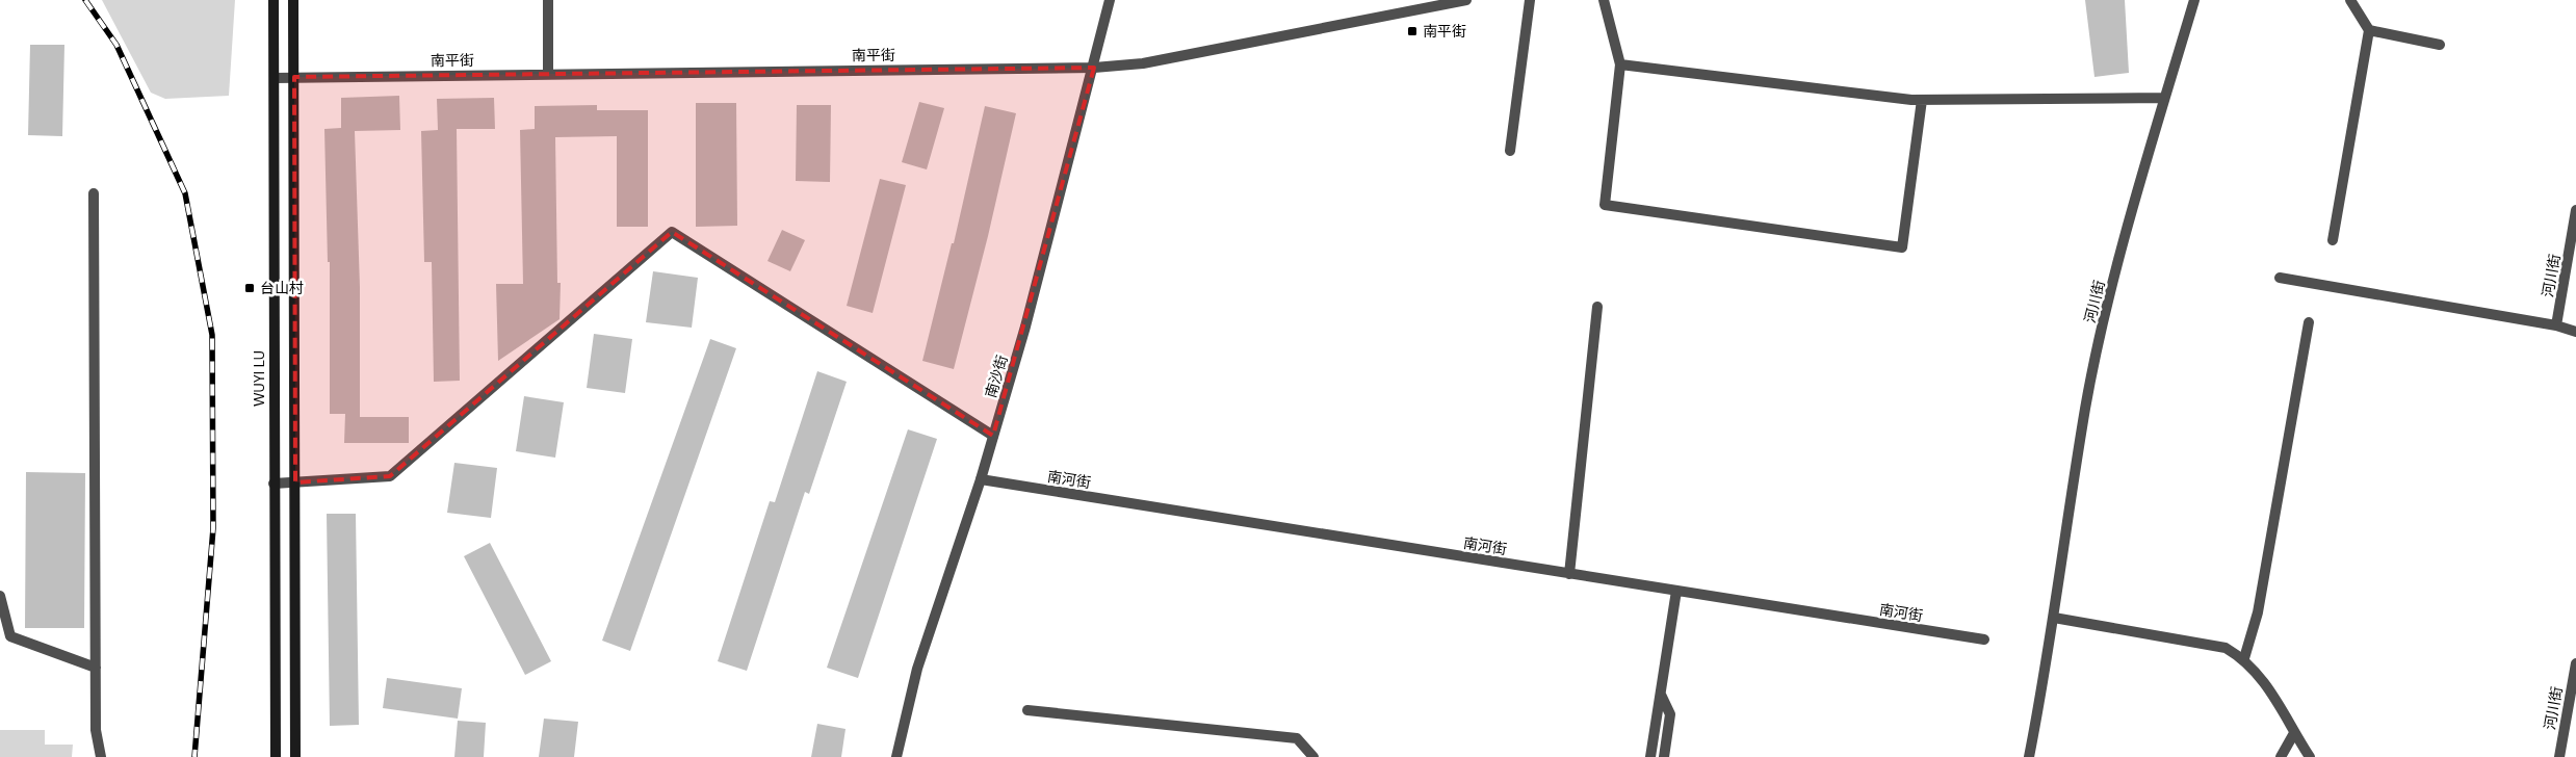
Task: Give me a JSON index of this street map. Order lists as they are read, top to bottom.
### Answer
{
  "streets": {
    "main road": ["WUYI LU"],
    "street": [
      "南平街",
      "河川街",
      "南沙街",
      "南河街"
    ]
  },
  "crossings": [
    ["南平街", "南沙街"],
    ["南平街", "WUYI LU"],
    ["南沙街", "南河街"]
  ],
  "places": {
    "transit": ["南平街", "台山村"]
  }
}
